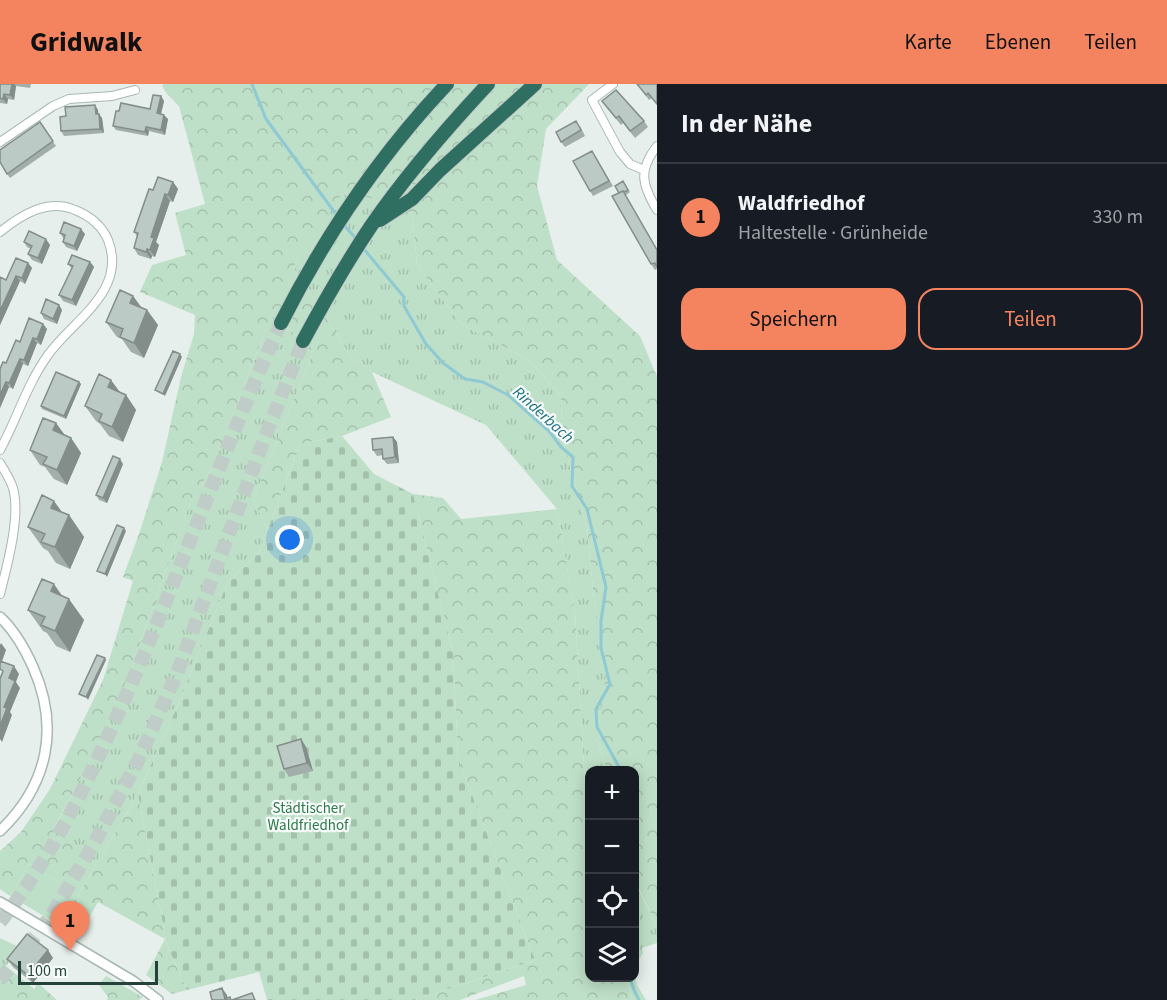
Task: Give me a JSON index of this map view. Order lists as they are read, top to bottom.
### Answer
{
  "water": ["Rinderbach"],
  "parks": ["Städtischer Waldfriedhof"],
  "scale_bar": "100 m",
  "page": {
    "header": "Gridwalk",
    "nav": ["Karte", "Ebenen", "Teilen"],
    "heading": "In der Nähe",
    "list": [
      {
        "mark": "1",
        "name": "Waldfriedhof",
        "note": "Haltestelle · Grünheide",
        "value": "330 m"
      }
    ],
    "buttons": ["Speichern", "Teilen"],
    "map_buttons": ["+", "−"],
    "pins": "1",
    "scale": "100 m"
  }
}
